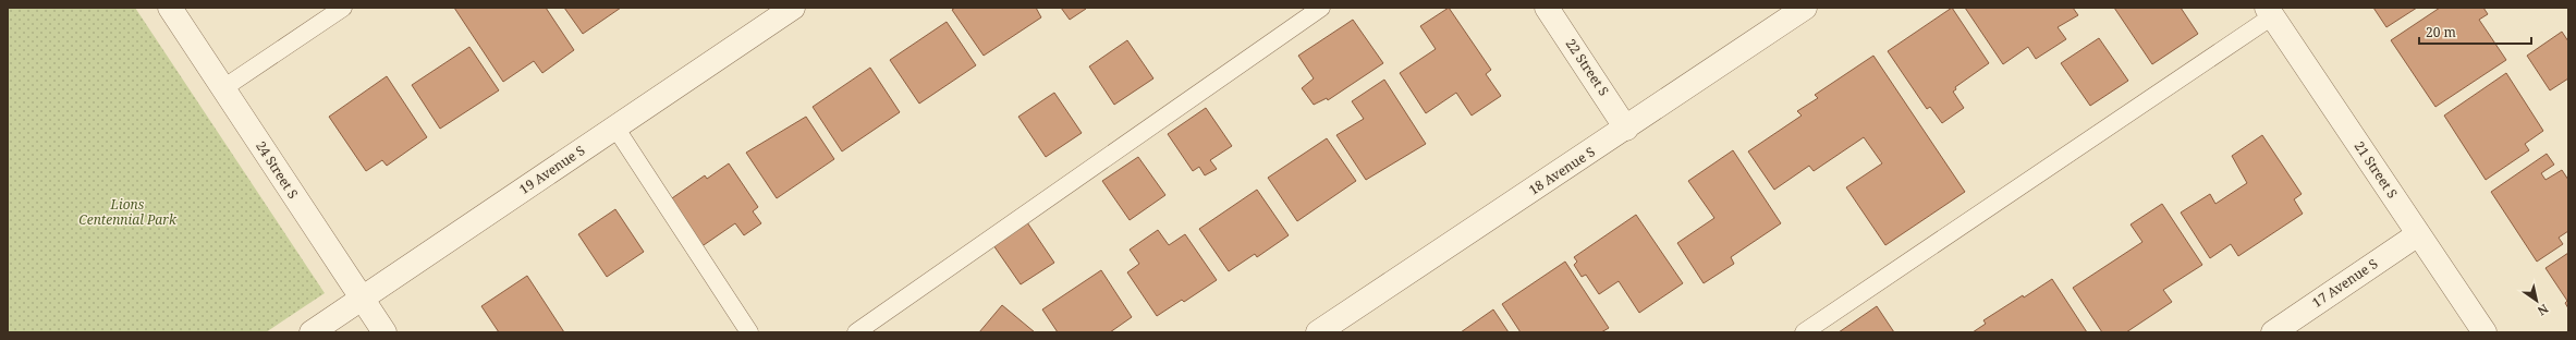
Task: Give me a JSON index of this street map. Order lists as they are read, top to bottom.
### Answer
{
  "streets": {
    "street": [
      "22 Street S",
      "24 Street S",
      "19 Avenue S",
      "21 Street S",
      "18 Avenue S",
      "17 Avenue S"
    ]
  },
  "crossings": [
    ["22 Street S", "18 Avenue S"],
    ["24 Street S", "19 Avenue S"],
    ["21 Street S", "17 Avenue S"]
  ],
  "parks": ["Lions Centennial Park"],
  "scale_bar": "20 m",
  "north": "bottom right"
}
